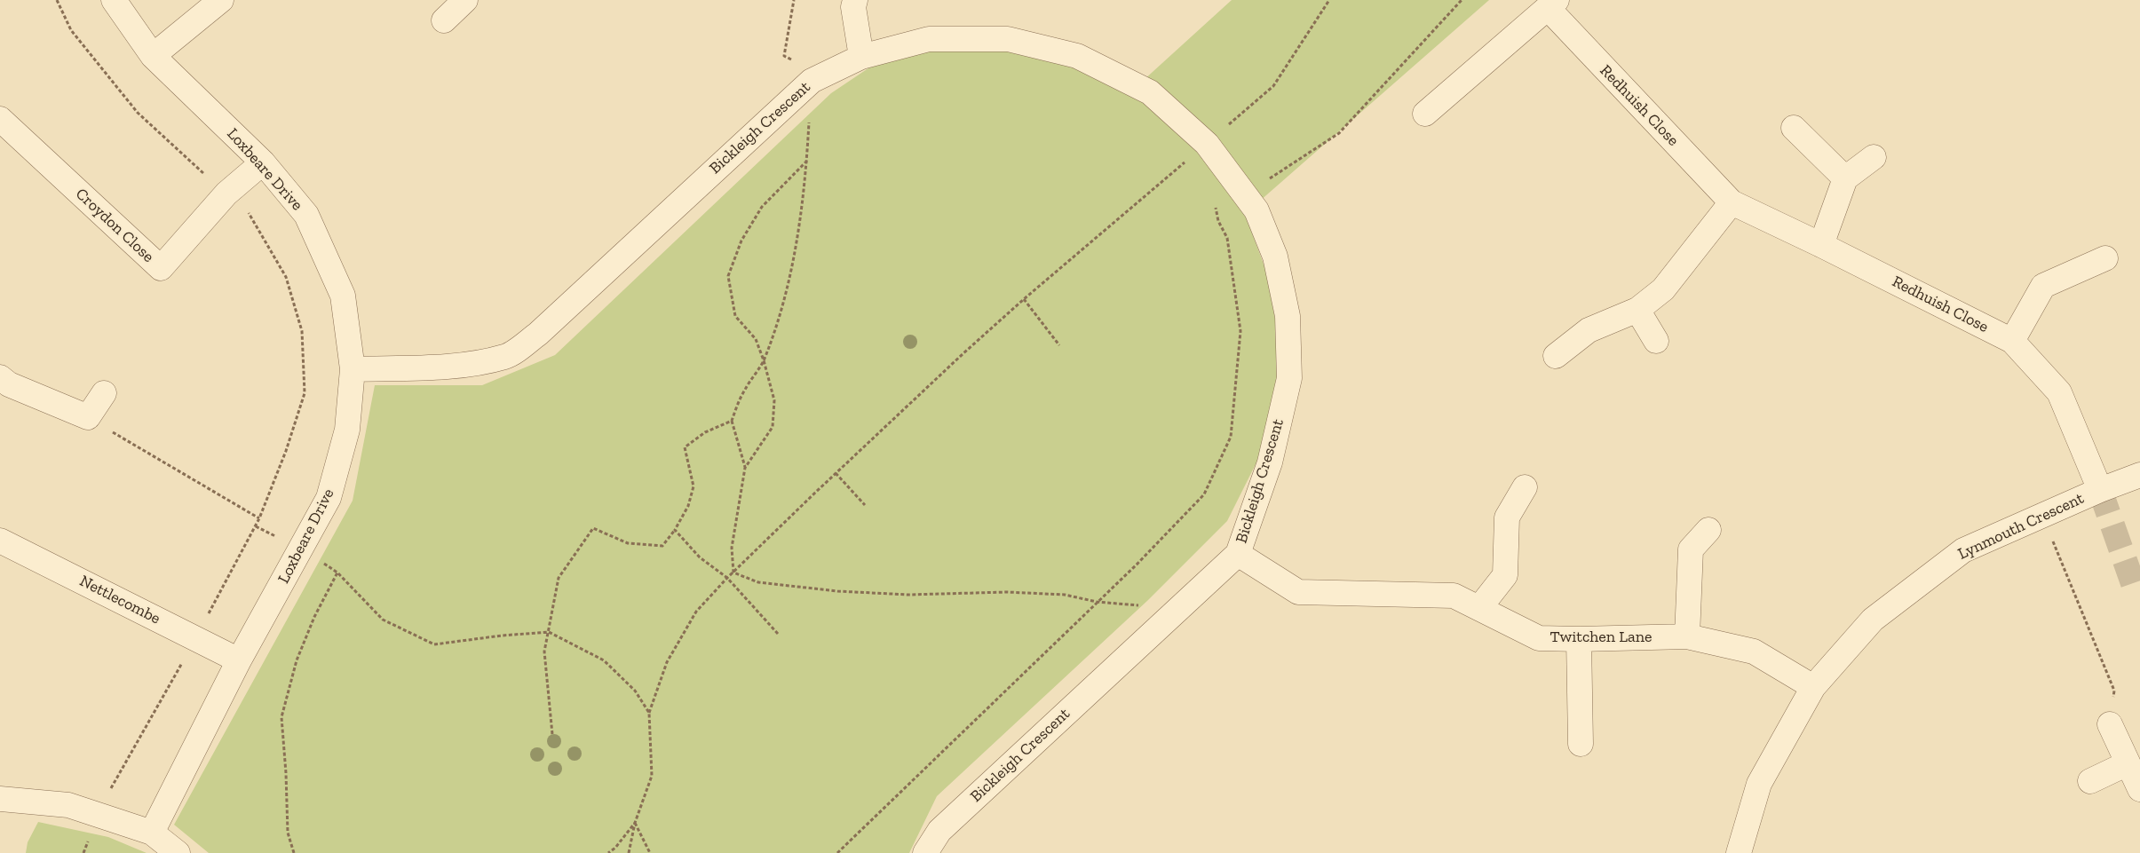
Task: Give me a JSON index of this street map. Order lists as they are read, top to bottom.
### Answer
{
  "streets": {
    "street": [
      "Redhuish Close",
      "Bickleigh Crescent",
      "Loxbeare Drive",
      "Croydon Close",
      "Lynmouth Crescent",
      "Nettlecombe",
      "Twitchen Lane"
    ]
  },
  "crossings": [
    ["Redhuish Close", "Lynmouth Crescent"],
    ["Bickleigh Crescent", "Loxbeare Drive"],
    ["Bickleigh Crescent", "Twitchen Lane"],
    ["Loxbeare Drive", "Croydon Close"],
    ["Loxbeare Drive", "Nettlecombe"],
    ["Lynmouth Crescent", "Twitchen Lane"]
  ]
}
